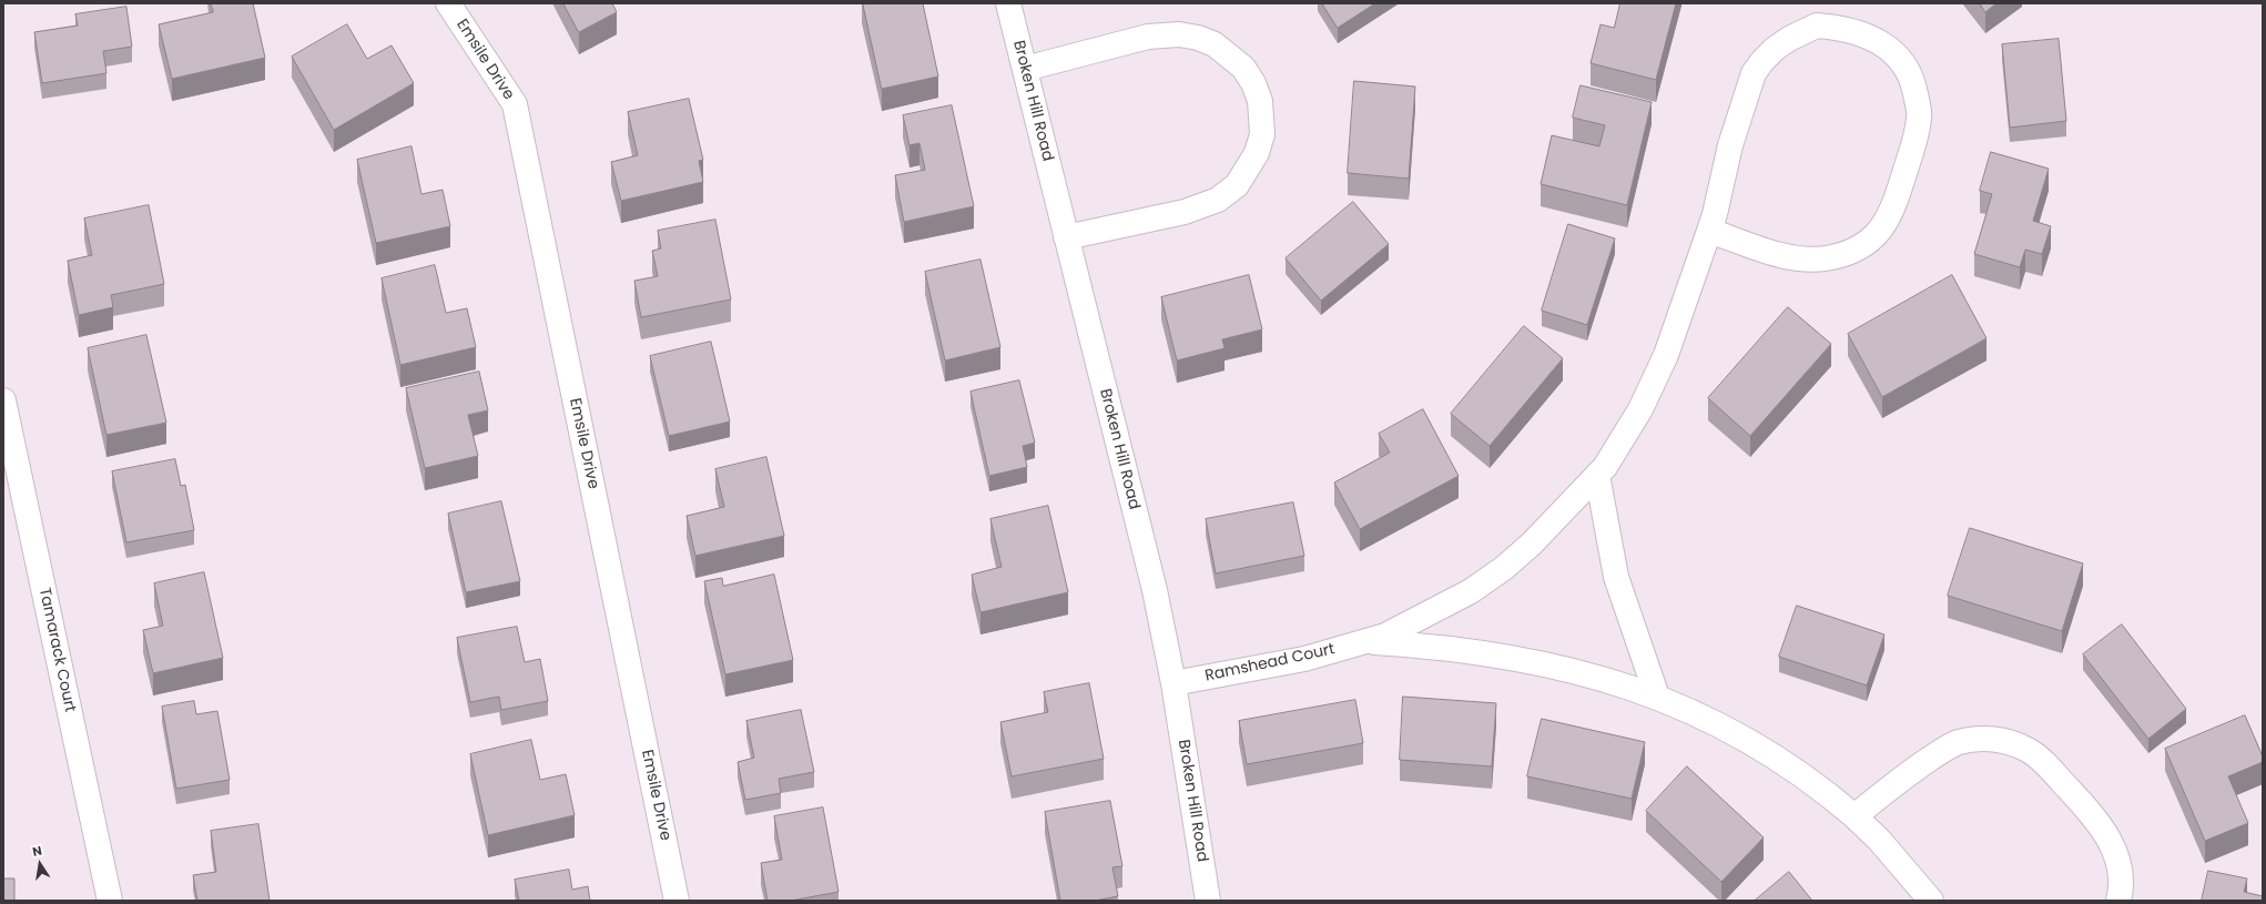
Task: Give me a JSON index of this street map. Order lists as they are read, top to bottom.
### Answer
{
  "streets": {
    "street": [
      "Emsile Drive",
      "Broken Hill Road",
      "Tamarack Court",
      "Ramshead Court"
    ]
  },
  "crossings": [
    ["Broken Hill Road", "Ramshead Court"]
  ],
  "north": "top"
}
